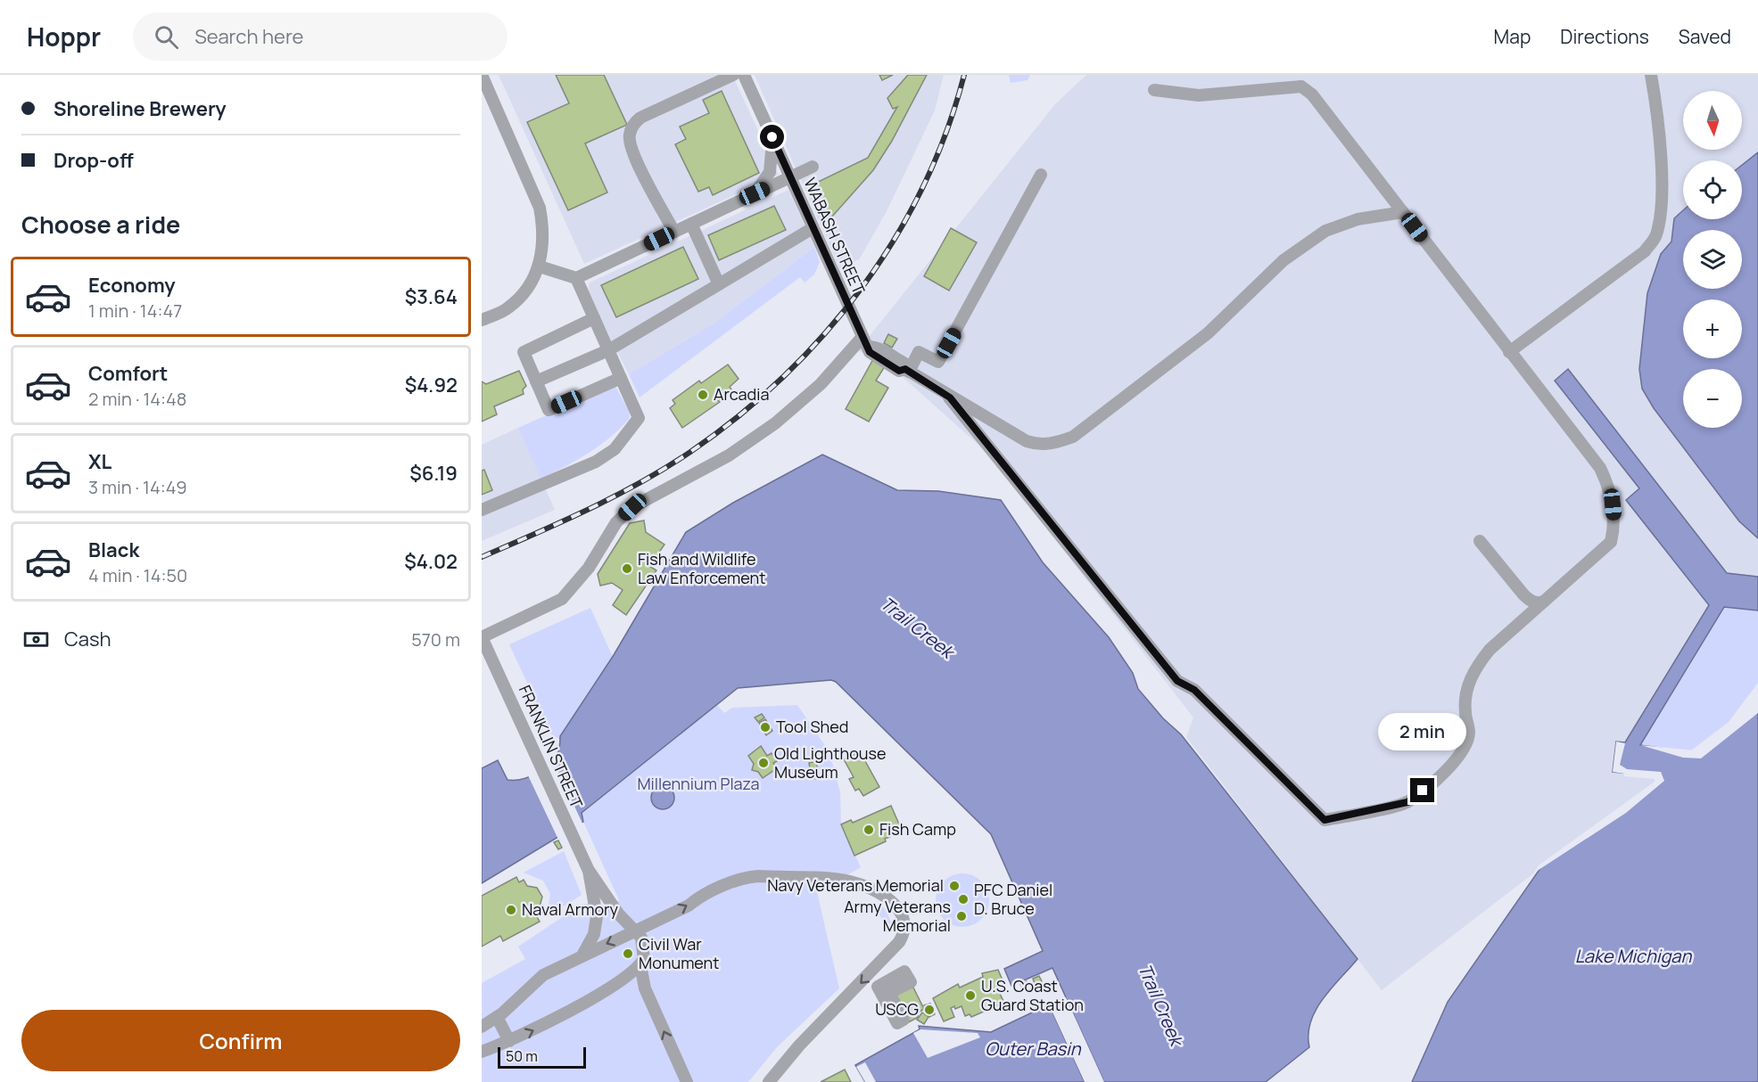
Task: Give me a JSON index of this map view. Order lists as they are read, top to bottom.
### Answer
{
  "streets": {
    "street": ["WABASH STREET", "FRANKLIN STREET"]
  },
  "water": ["Trail Creek", "Lake Michigan", "Outer Basin"],
  "parks": ["Millennium Plaza"],
  "places": [
    "Arcadia",
    "Fish and Wildlife Law Enforcement",
    "Tool Shed",
    "Old Lighthouse Museum",
    "Fish Camp",
    "Navy Veterans Memorial",
    "PFC Daniel D. Bruce",
    "Naval Armory",
    "Army Veterans Memorial",
    "Civil War Monument",
    "U.S. Coast Guard Station",
    "USCG"
  ],
  "scale_bar": "50 m",
  "north": "bottom",
  "page": {
    "header": "Hoppr",
    "search": "Search here",
    "nav": ["Map", "Directions", "Saved"],
    "banner": ["Shoreline Brewery", "Drop-off"],
    "map_buttons": ["+", "−"],
    "heading": "Choose a ride",
    "list": [
      {
        "name": "Economy",
        "note": "1 min · 14:47",
        "value": "$3.64"
      },
      {
        "name": "Comfort",
        "note": "2 min · 14:48",
        "value": "$4.92"
      },
      {
        "name": "XL",
        "note": "3 min · 14:49",
        "value": "$6.19"
      },
      {
        "name": "Black",
        "note": "4 min · 14:50",
        "value": "$4.02"
      }
    ],
    "pay": ["Cash", "570 m"],
    "bubble": "2 min",
    "buttons": "Confirm",
    "scale": "50 m"
  }
}
